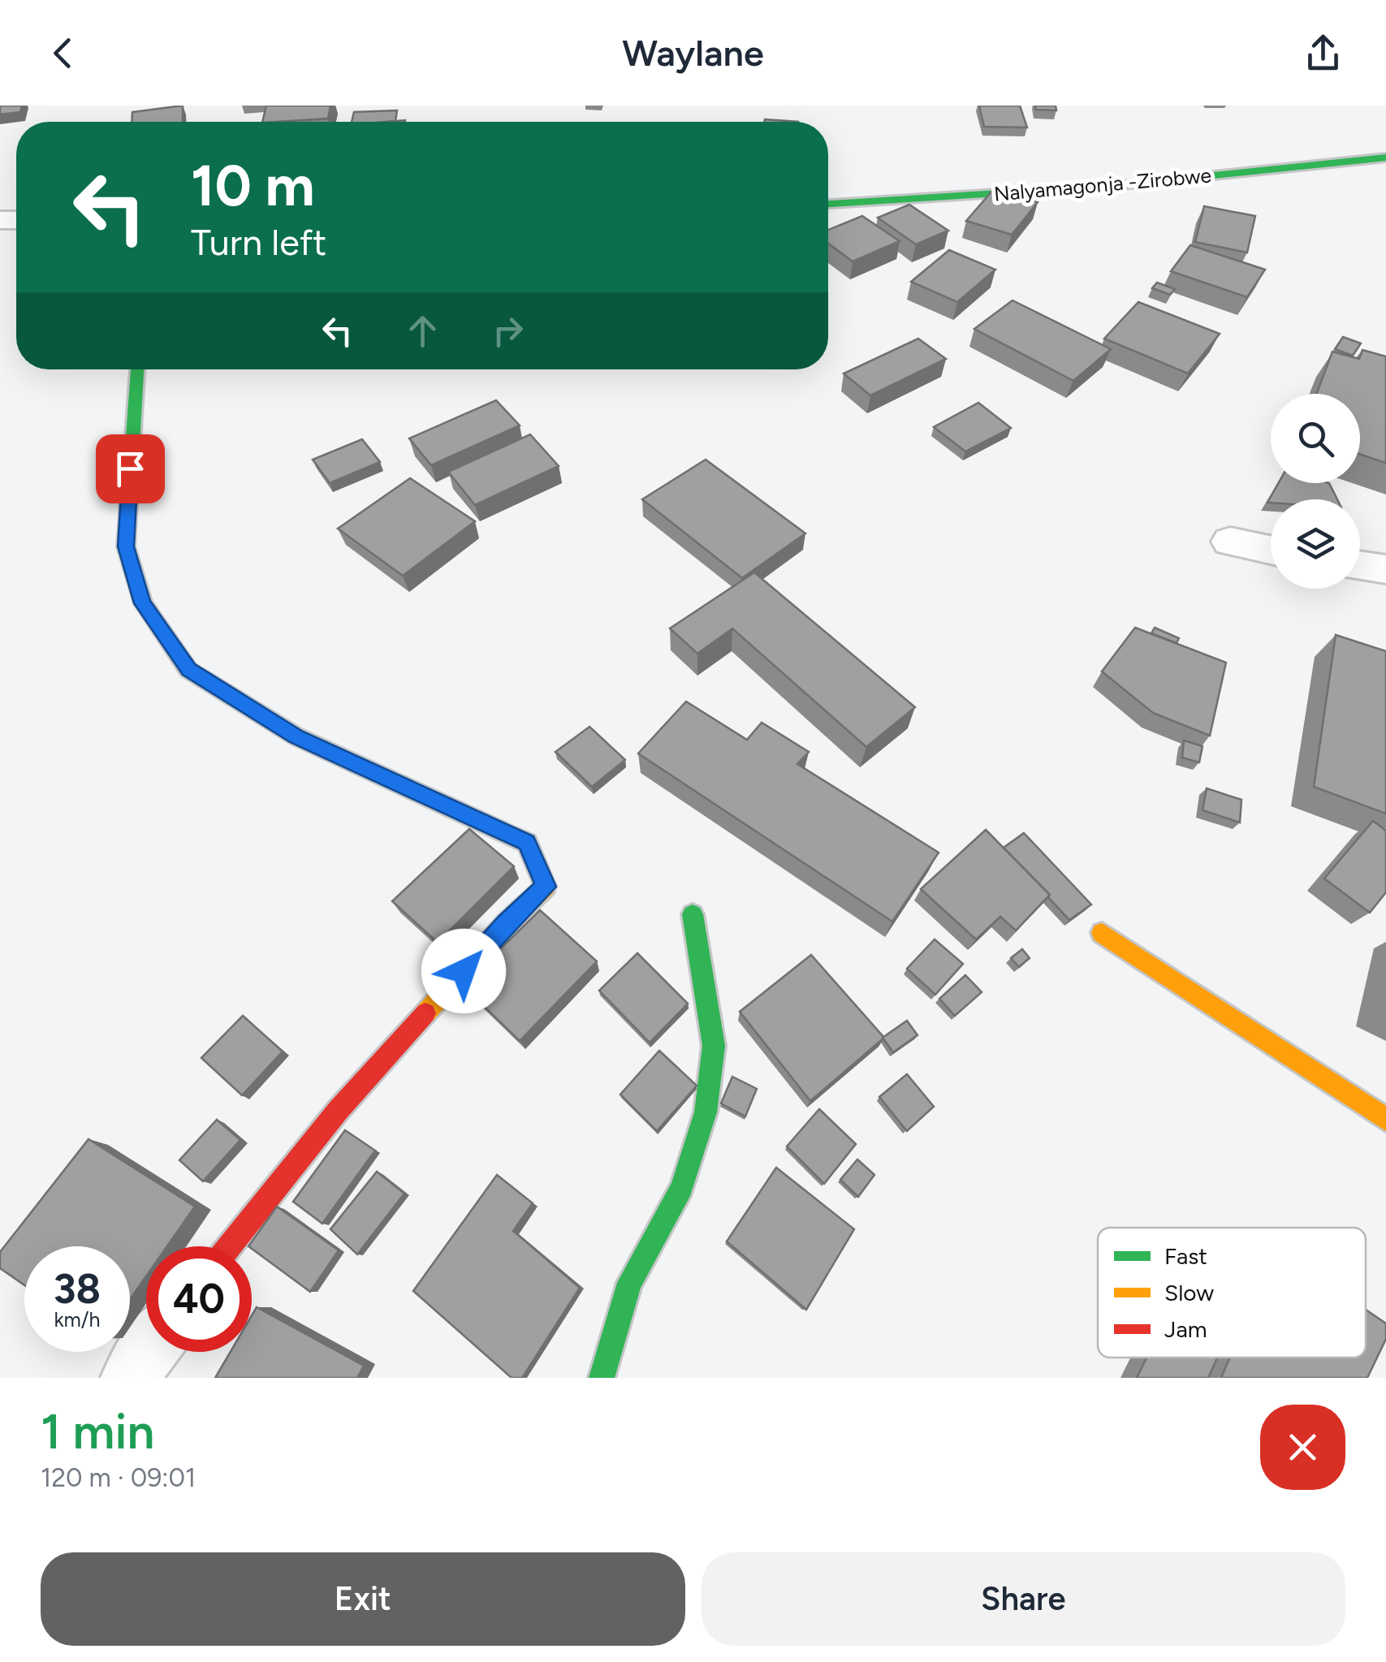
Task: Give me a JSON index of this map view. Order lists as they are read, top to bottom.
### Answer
{
  "streets": {
    "street": ["Nalyamagonja -Zirobwe"]
  },
  "legend": ["Fast", "Slow", "Jam"],
  "page": {
    "header": "Waylane",
    "turn": ["10 m", "Turn left"],
    "speed": "38 km/h",
    "limit": "40",
    "heading": ["1 min", "120 m · 09:01"],
    "buttons": ["Exit", "Share"]
  }
}
